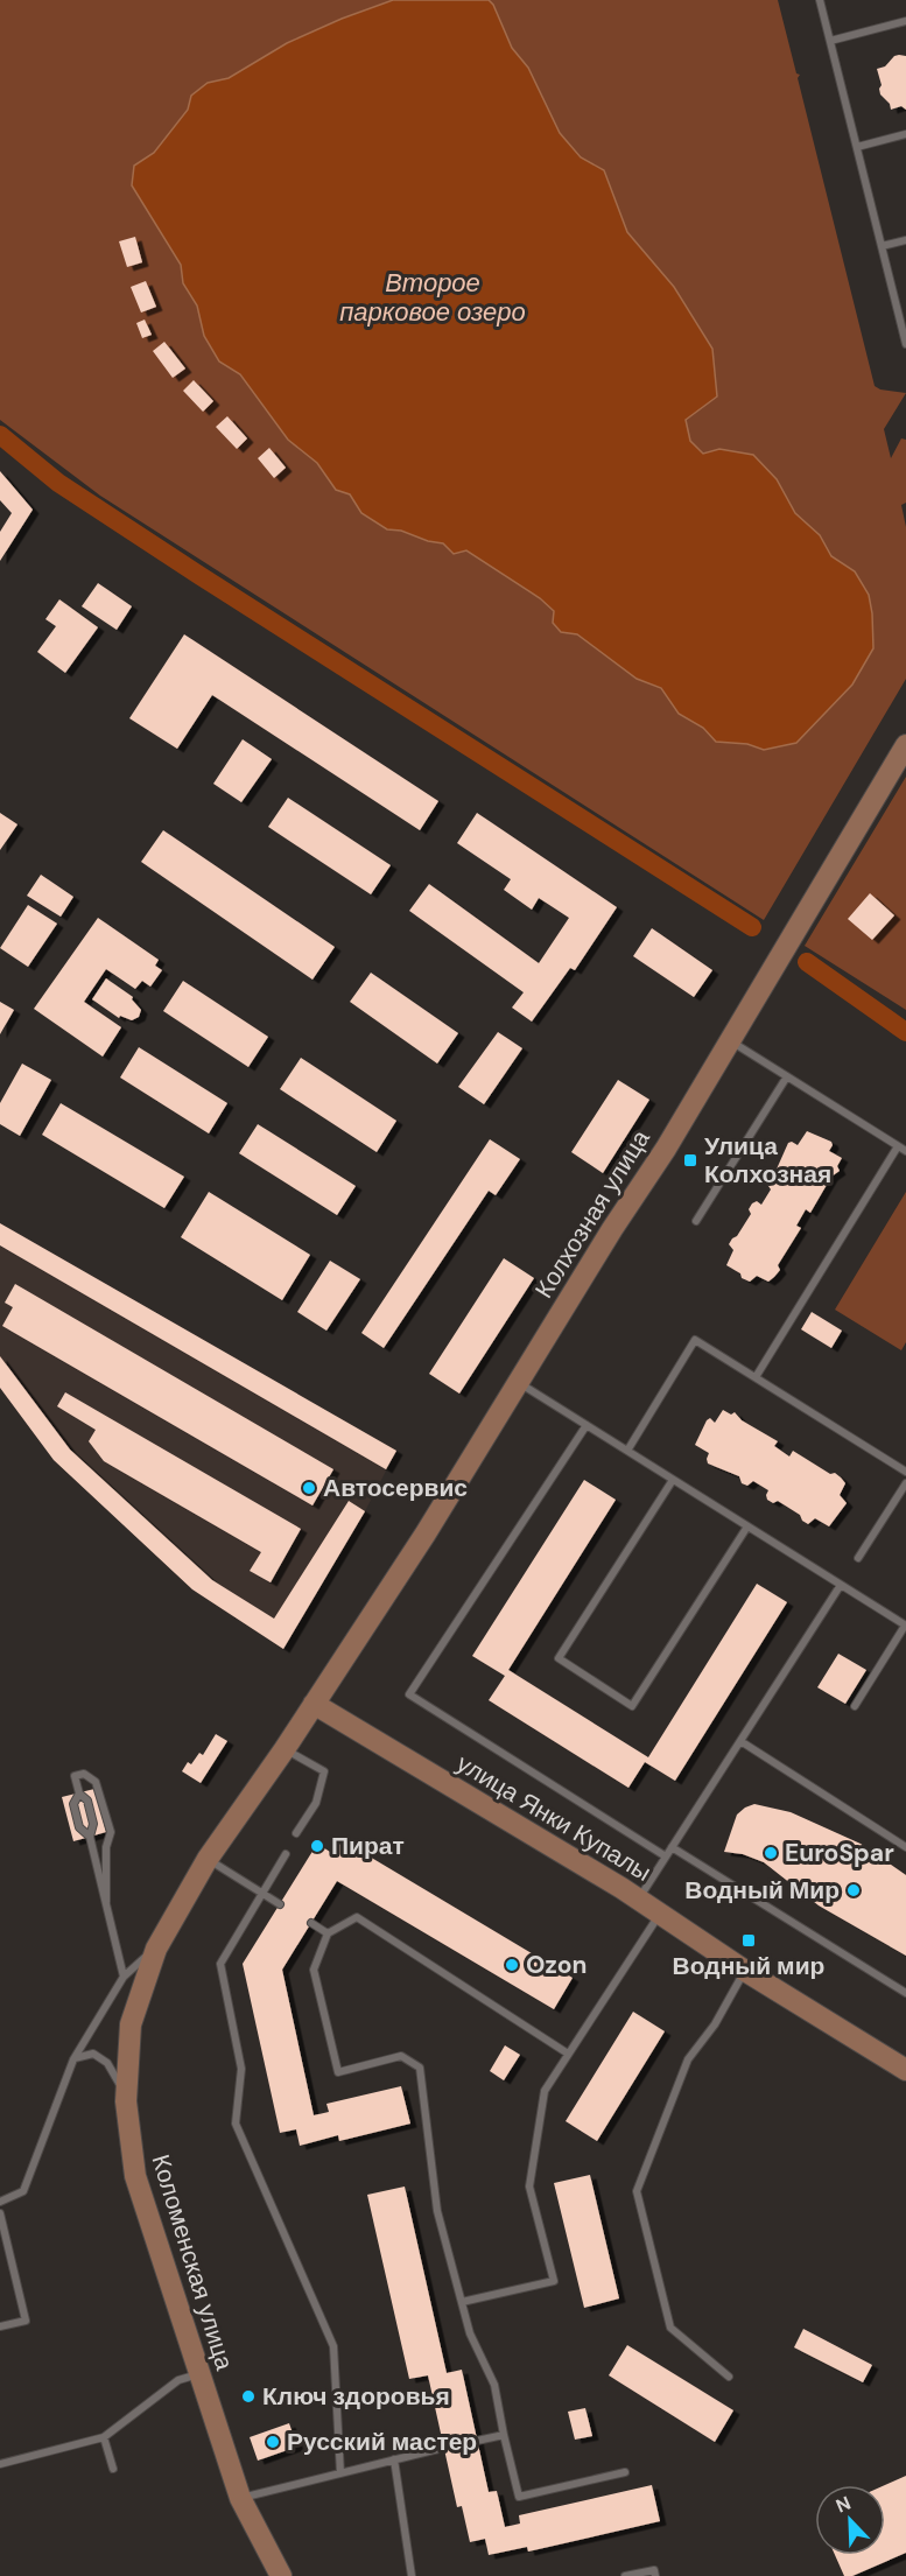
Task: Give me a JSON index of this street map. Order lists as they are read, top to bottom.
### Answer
{
  "streets": {
    "main road": ["Колхозная улица", "улица Янки Купалы", "Коломенская улица"]
  },
  "crossings": [
    ["Колхозная улица", "улица Янки Купалы"],
    ["Колхозная улица", "Коломенская улица"],
    ["улица Янки Купалы", "Коломенская улица"]
  ],
  "water": ["Второе парковое озеро"],
  "places": {
    "transit": ["Улица Колхозная", "Водный мир"],
    "other": [
      "Автосервис",
      "Пират",
      "EuroSpar",
      "Водный Мир",
      "Ozon",
      "Ключ здоровья",
      "Русский мастер"
    ]
  },
  "north": "top left"
}
